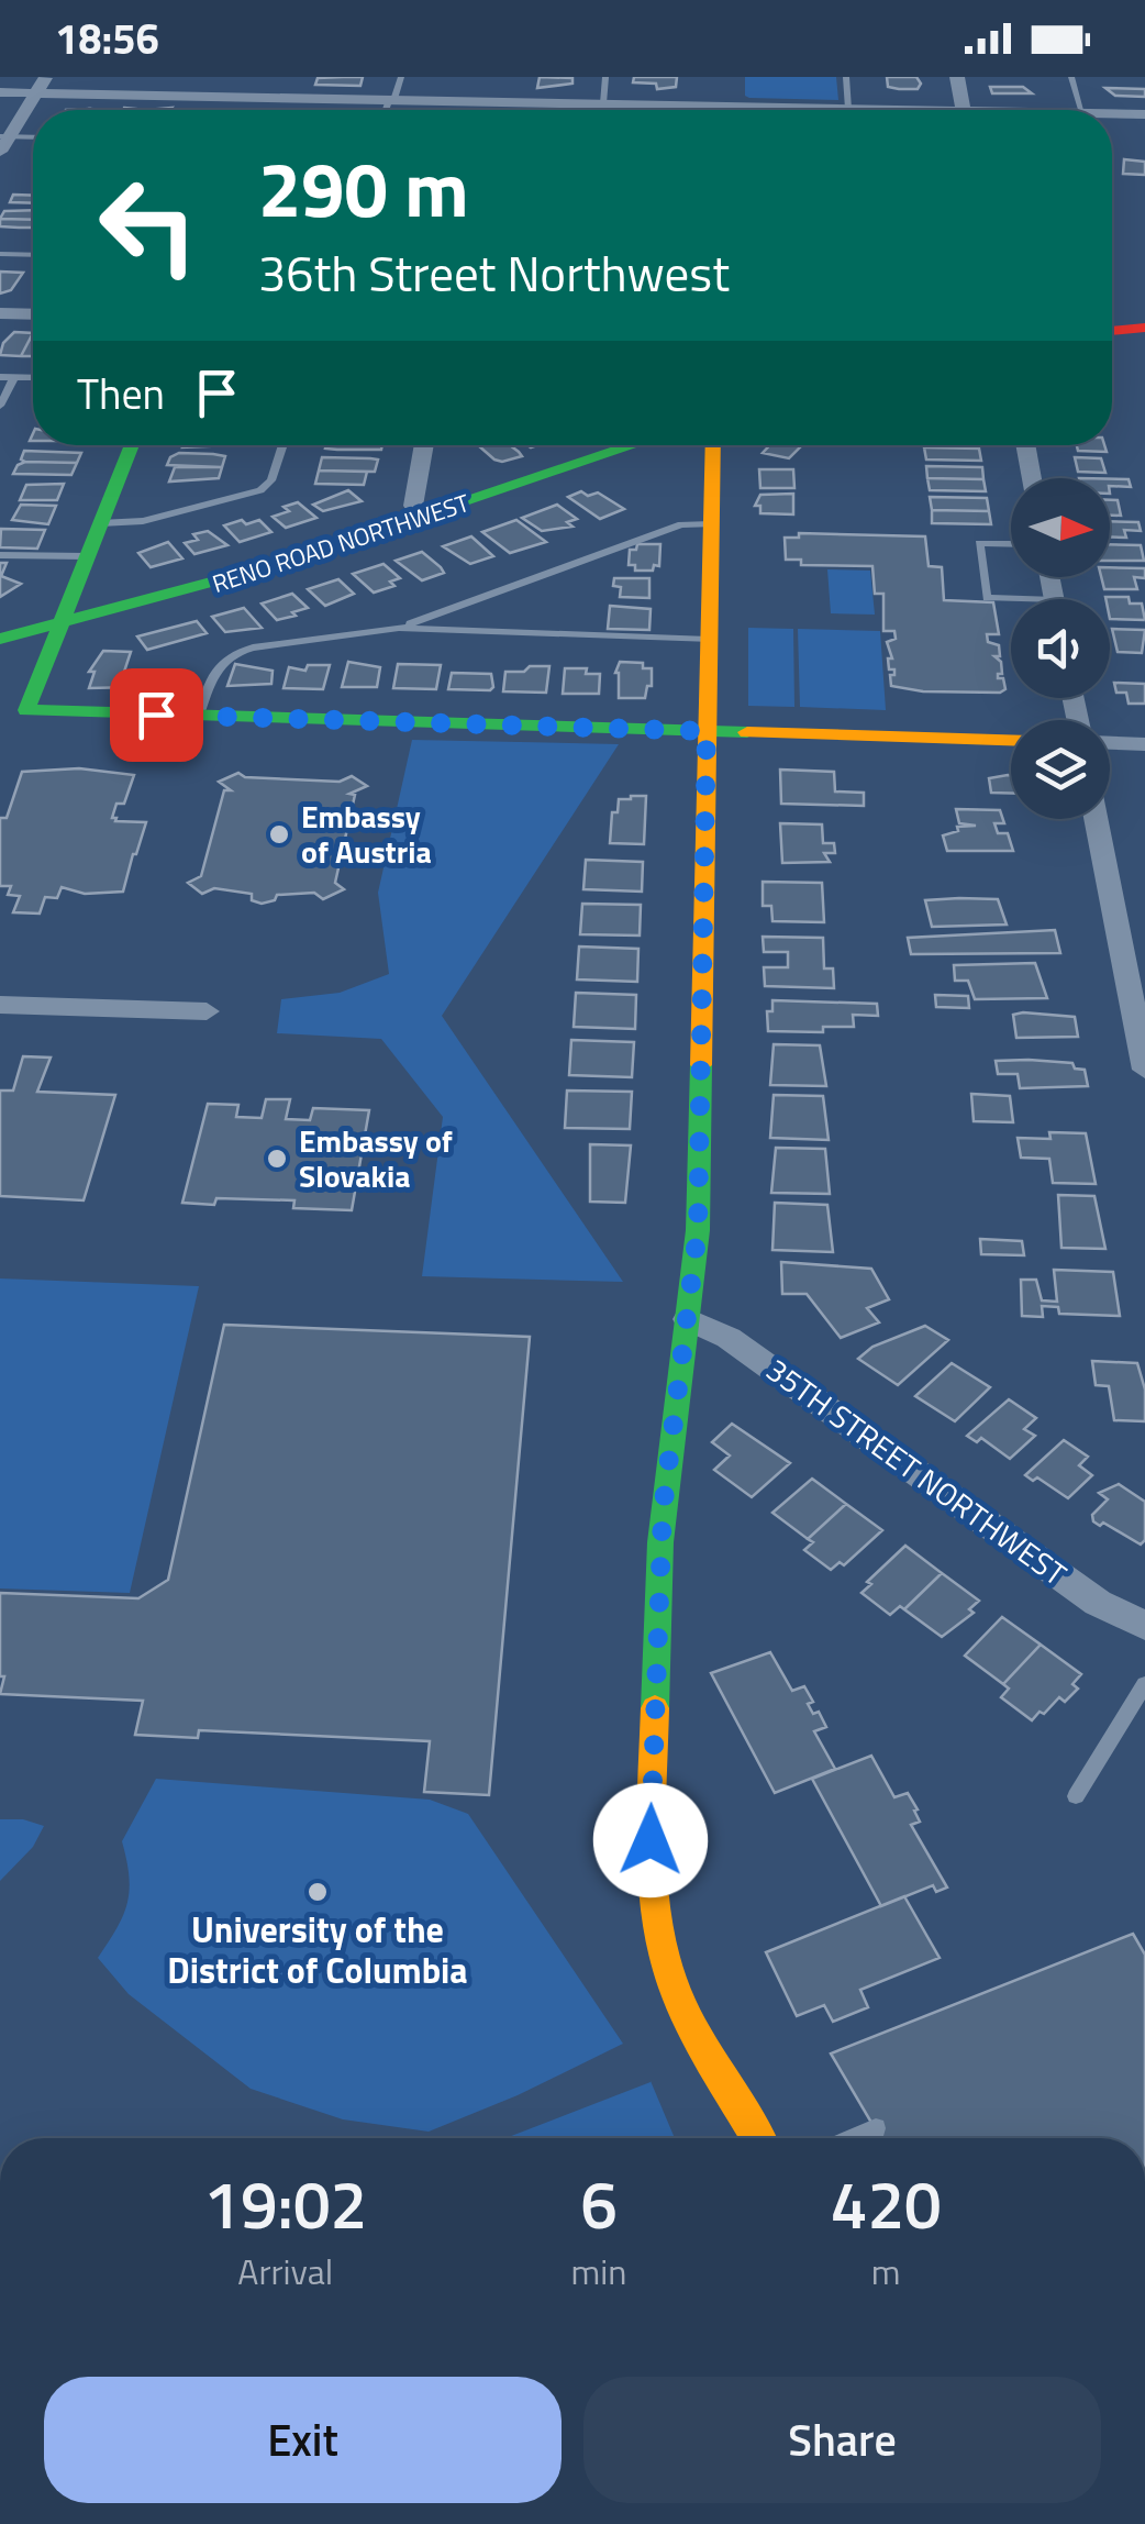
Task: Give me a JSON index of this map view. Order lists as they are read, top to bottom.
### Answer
{
  "streets": {
    "street": ["RENO ROAD NORTHWEST", "35TH STREET NORTHWEST"]
  },
  "places": ["Embassy of Austria", "Embassy of Slovakia", "University of the District of Columbia"],
  "north": "right",
  "page": {
    "status": "18:56",
    "turn": ["290 m", "36th Street Northwest"],
    "then": "Then",
    "eta": [
      "19:02",
      "Arrival",
      "6",
      "min",
      "420",
      "m"
    ],
    "buttons": ["Exit", "Share"]
  }
}
